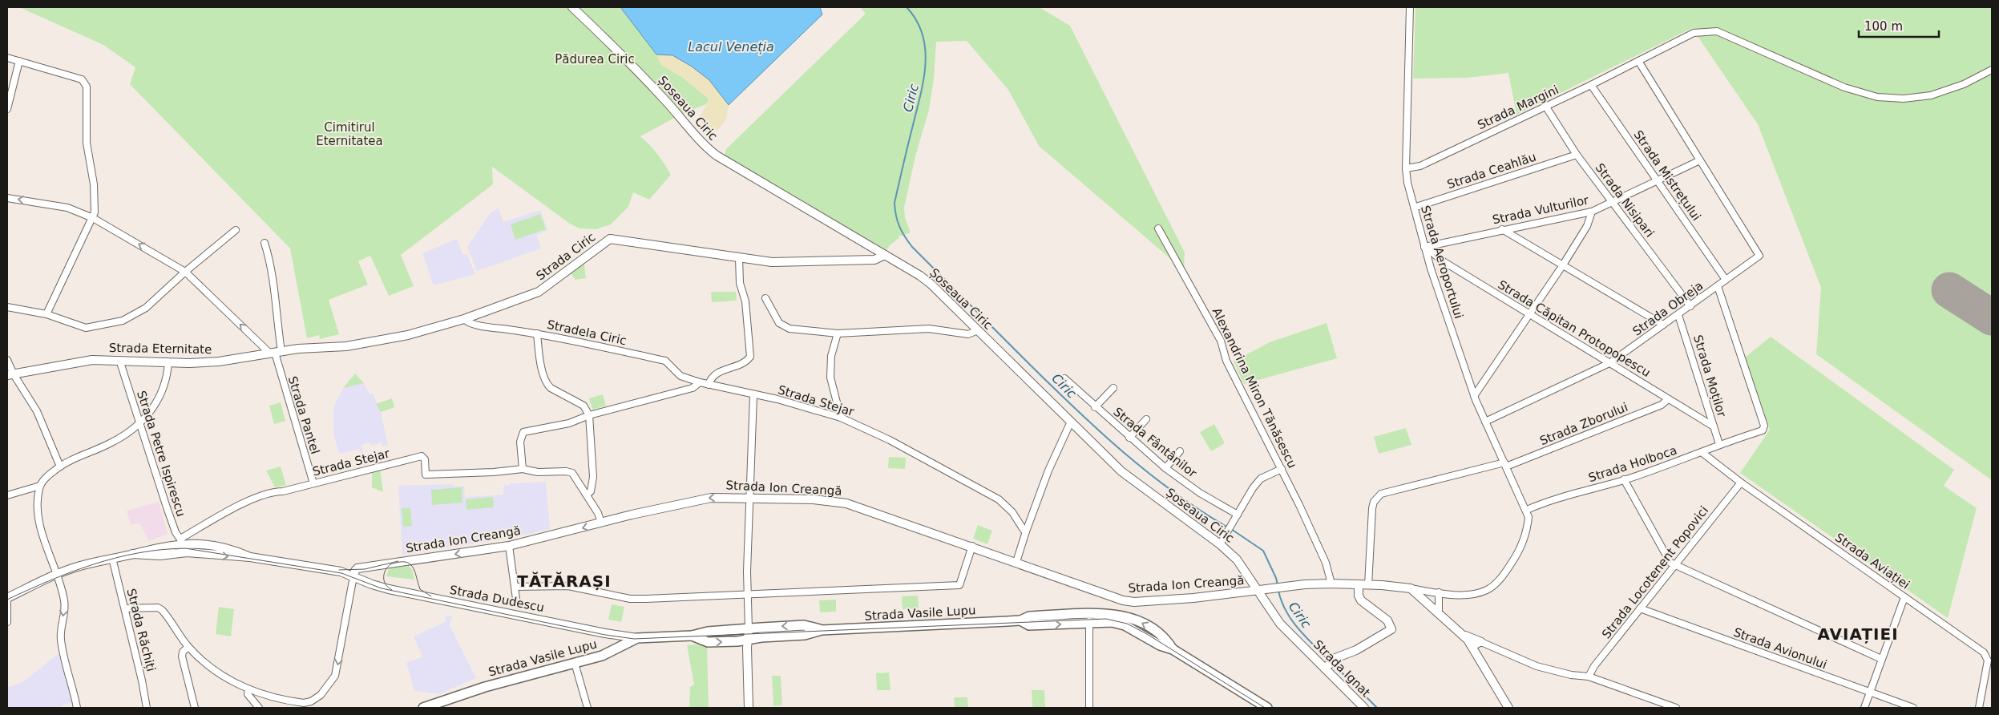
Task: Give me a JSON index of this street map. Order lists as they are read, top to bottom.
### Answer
{
  "streets": {
    "main road": ["Strada Vasile Lupu"],
    "street": [
      "Strada Margini",
      "Șoseaua Ciric",
      "Strada Ceahlău",
      "Strada Mistrețului",
      "Strada Nisipari",
      "Strada Vulturilor",
      "Strada Ciric",
      "Strada Aeroportului",
      "Strada Obreja",
      "Strada Căpitan Protopopescu",
      "Stradela Ciric",
      "Strada Eternitate",
      "Strada Moților",
      "Alexandrina Miron Tănăsescu",
      "Strada Stejar",
      "Strada Pantel",
      "Strada Zborului",
      "Strada Fântânilor",
      "Strada Petre Ispirescu",
      "Strada Holboca",
      "Strada Ion Creangă",
      "Strada Aviației",
      "Strada Locotenent Popovici",
      "Strada Dudescu",
      "Strada Răchiți",
      "Strada Avionului",
      "Strada Ignat"
    ]
  },
  "crossings": [
    ["Strada Margini", "Strada Mistrețului"],
    ["Strada Margini", "Strada Nisipari"],
    ["Strada Margini", "Strada Aeroportului"],
    ["Șoseaua Ciric", "Strada Ciric"],
    ["Șoseaua Ciric", "Strada Ion Creangă"],
    ["Șoseaua Ciric", "Strada Ignat"],
    ["Strada Ceahlău", "Strada Nisipari"],
    ["Strada Ceahlău", "Strada Aeroportului"],
    ["Strada Mistrețului", "Strada Vulturilor"],
    ["Strada Mistrețului", "Strada Obreja"],
    ["Strada Nisipari", "Strada Vulturilor"],
    ["Strada Nisipari", "Strada Obreja"],
    ["Strada Vulturilor", "Strada Aeroportului"],
    ["Strada Vulturilor", "Strada Obreja"],
    ["Strada Vulturilor", "Strada Căpitan Protopopescu"],
    ["Strada Ciric", "Stradela Ciric"],
    ["Strada Ciric", "Strada Eternitate"],
    ["Strada Aeroportului", "Strada Obreja"],
    ["Strada Aeroportului", "Strada Căpitan Protopopescu"],
    ["Strada Aeroportului", "Strada Zborului"],
    ["Strada Aeroportului", "Strada Holboca"],
    ["Strada Obreja", "Strada Căpitan Protopopescu"],
    ["Strada Obreja", "Strada Moților"],
    ["Strada Obreja", "Strada Holboca"],
    ["Strada Căpitan Protopopescu", "Strada Moților"],
    ["Strada Căpitan Protopopescu", "Strada Zborului"],
    ["Stradela Ciric", "Strada Stejar"],
    ["Strada Eternitate", "Strada Pantel"],
    ["Strada Eternitate", "Strada Petre Ispirescu"],
    ["Strada Moților", "Strada Holboca"],
    ["Alexandrina Miron Tănăsescu", "Strada Ion Creangă"],
    ["Strada Stejar", "Strada Pantel"],
    ["Strada Stejar", "Strada Petre Ispirescu"],
    ["Strada Stejar", "Strada Ion Creangă"],
    ["Strada Zborului", "Strada Ion Creangă"],
    ["Strada Holboca", "Strada Aviației"],
    ["Strada Ion Creangă", "Strada Ignat"],
    ["Strada Aviației", "Strada Locotenent Popovici"],
    ["Strada Locotenent Popovici", "Strada Avionului"],
    ["Strada Dudescu", "Strada Vasile Lupu"]
  ],
  "one_way": ["Strada Ion Creangă"],
  "districts": ["TĂTĂRAȘI", "AVIAȚIEI"],
  "water": ["Lacul Veneția", "Ciric"],
  "parks": ["Pădurea Ciric", "Cimitirul Eternitatea"],
  "scale_bar": "100 m"
}
